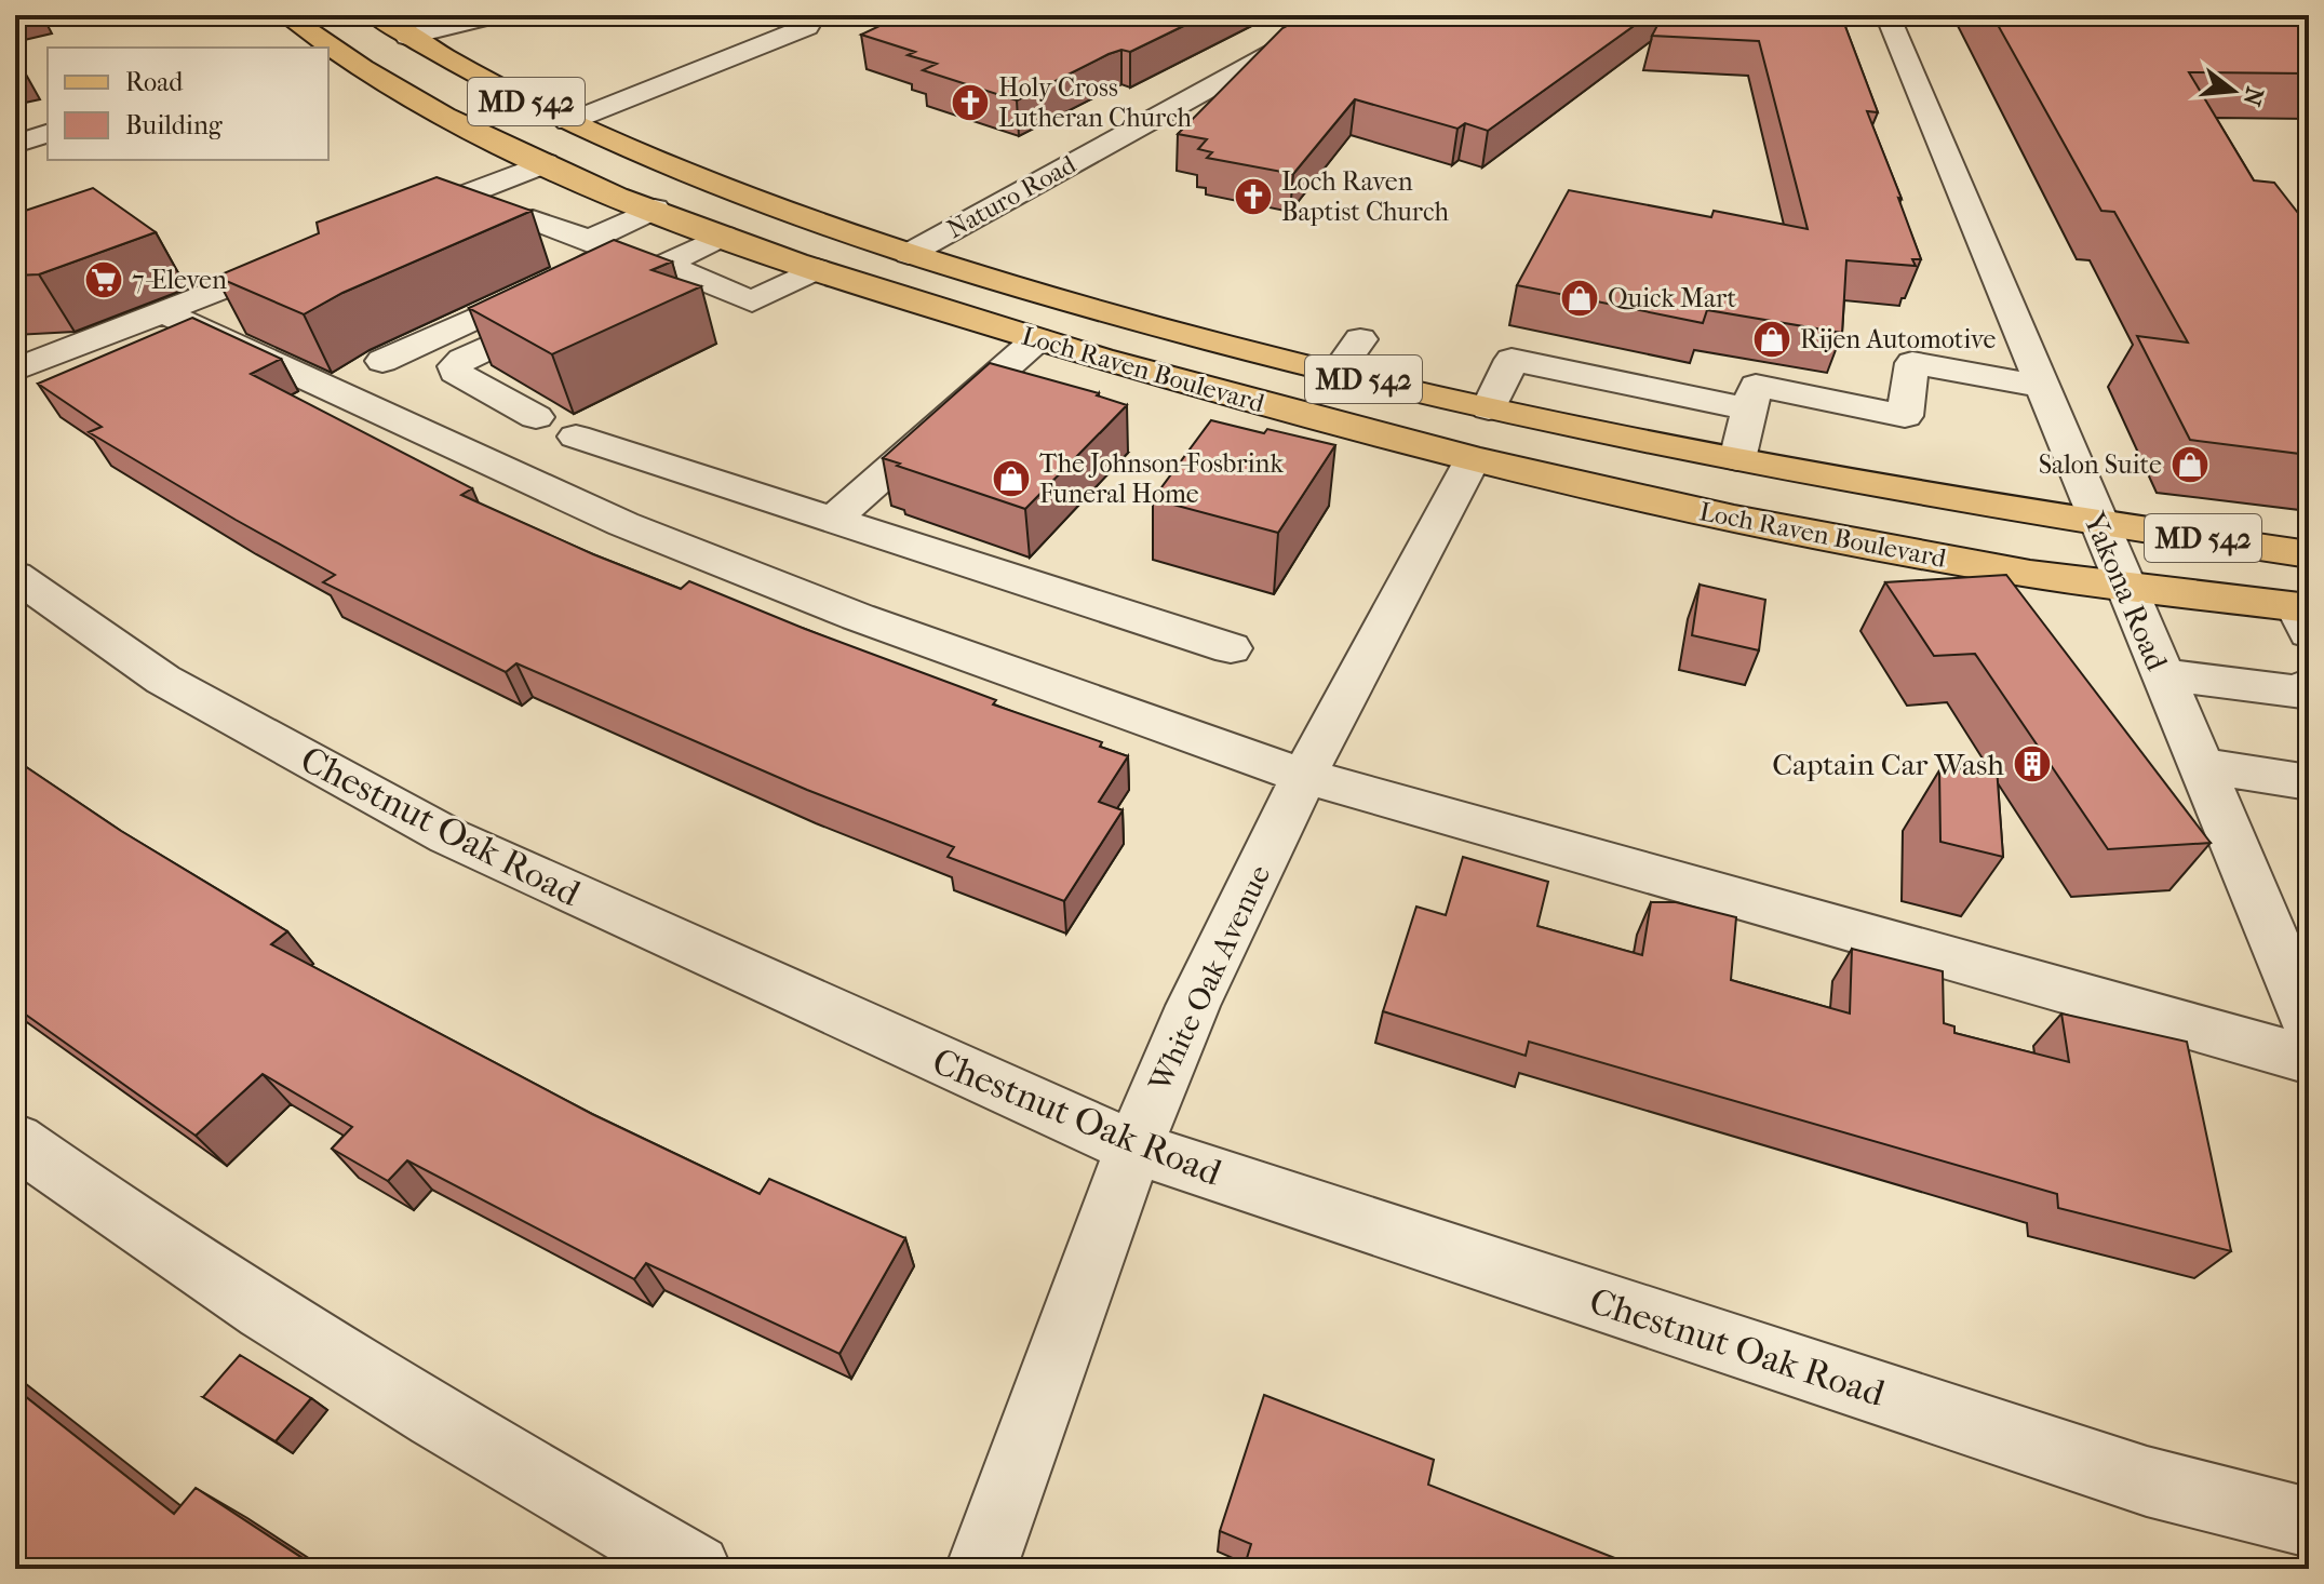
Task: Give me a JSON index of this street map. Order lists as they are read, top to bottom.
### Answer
{
  "streets": {
    "main road": ["MD 542", "Loch Raven Boulevard"],
    "street": [
      "Naturo Road",
      "Yakona Road",
      "Chestnut Oak Road",
      "White Oak Avenue"
    ]
  },
  "crossings": [
    ["Naturo Road", "Loch Raven Boulevard"],
    ["Loch Raven Boulevard", "Yakona Road"],
    ["Loch Raven Boulevard", "White Oak Avenue"],
    ["Chestnut Oak Road", "White Oak Avenue"]
  ],
  "places": {
    "church": ["Holy Cross Lutheran Church", "Loch Raven Baptist Church"],
    "supermarket": ["7-Eleven"],
    "shop": [
      "Quick Mart",
      "Rijen Automotive",
      "Salon Suite",
      "The Johnson-Fosbrink Funeral Home"
    ],
    "building": ["Captain Car Wash"]
  },
  "legend": ["Road", "Building"],
  "north": "right"
}
